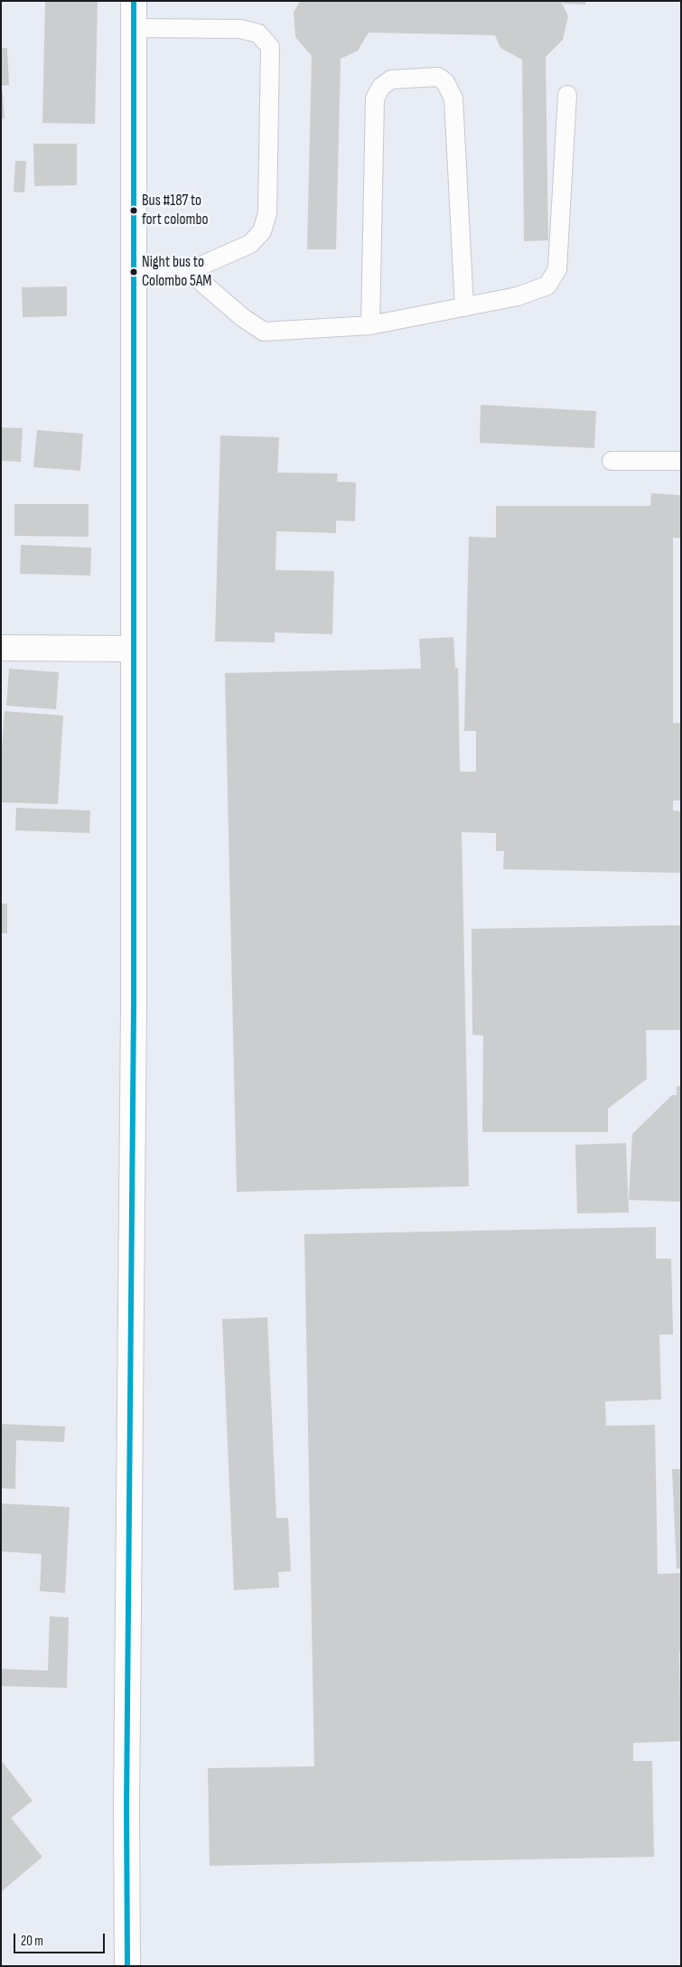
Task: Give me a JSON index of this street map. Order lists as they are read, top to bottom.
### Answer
{
  "places": ["Bus #187 to fort colombo", "Night bus to Colombo 5AM"],
  "scale_bar": "20 m"
}
